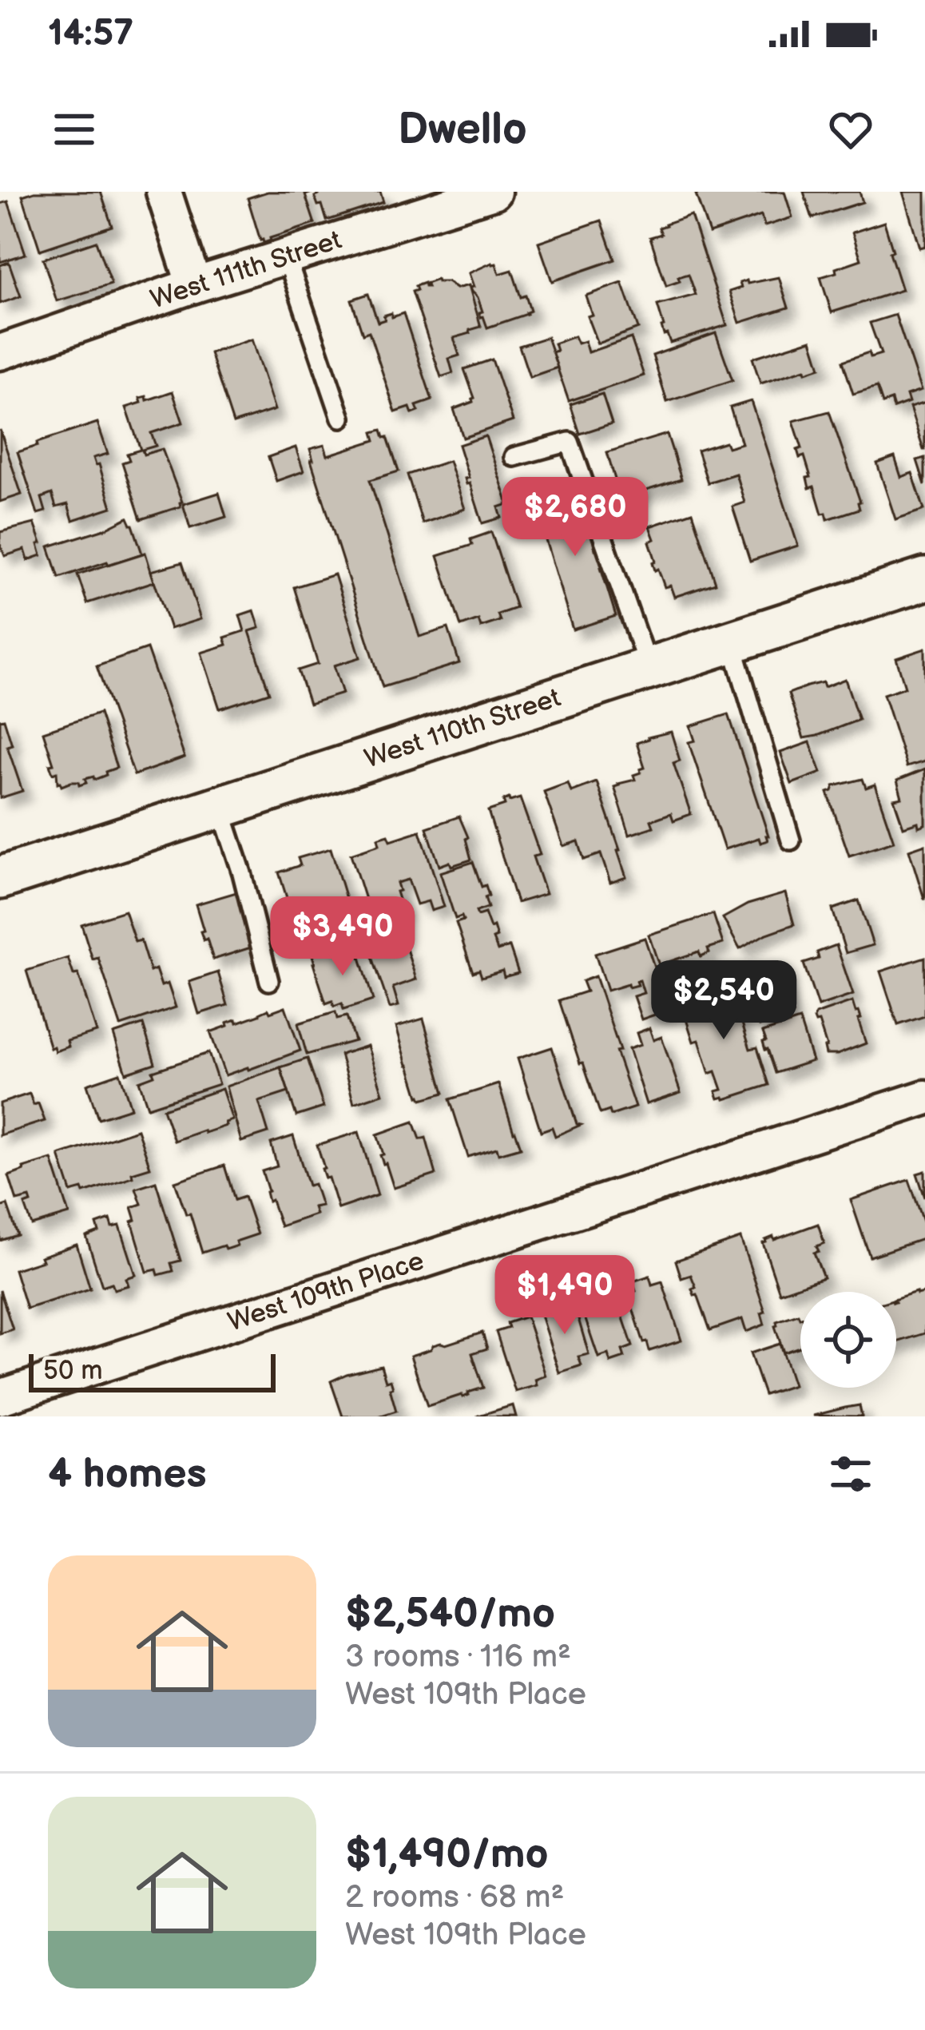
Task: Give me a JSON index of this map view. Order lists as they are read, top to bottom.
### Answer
{
  "streets": {
    "street": ["West 111th Street", "West 110th Street", "West 109th Place"]
  },
  "scale_bar": "50 m",
  "page": {
    "status": "14:57",
    "header": "Dwello",
    "price": [
      "$2,680",
      "$3,490",
      "$2,540",
      "$1,490"
    ],
    "scale": "50 m",
    "heading": "4 homes",
    "list": [
      {
        "name": "$2,540/mo",
        "note": "3 rooms · 116 m² · West 109th Place"
      },
      {
        "name": "$1,490/mo",
        "note": "2 rooms · 68 m² · West 109th Place"
      }
    ]
  }
}
